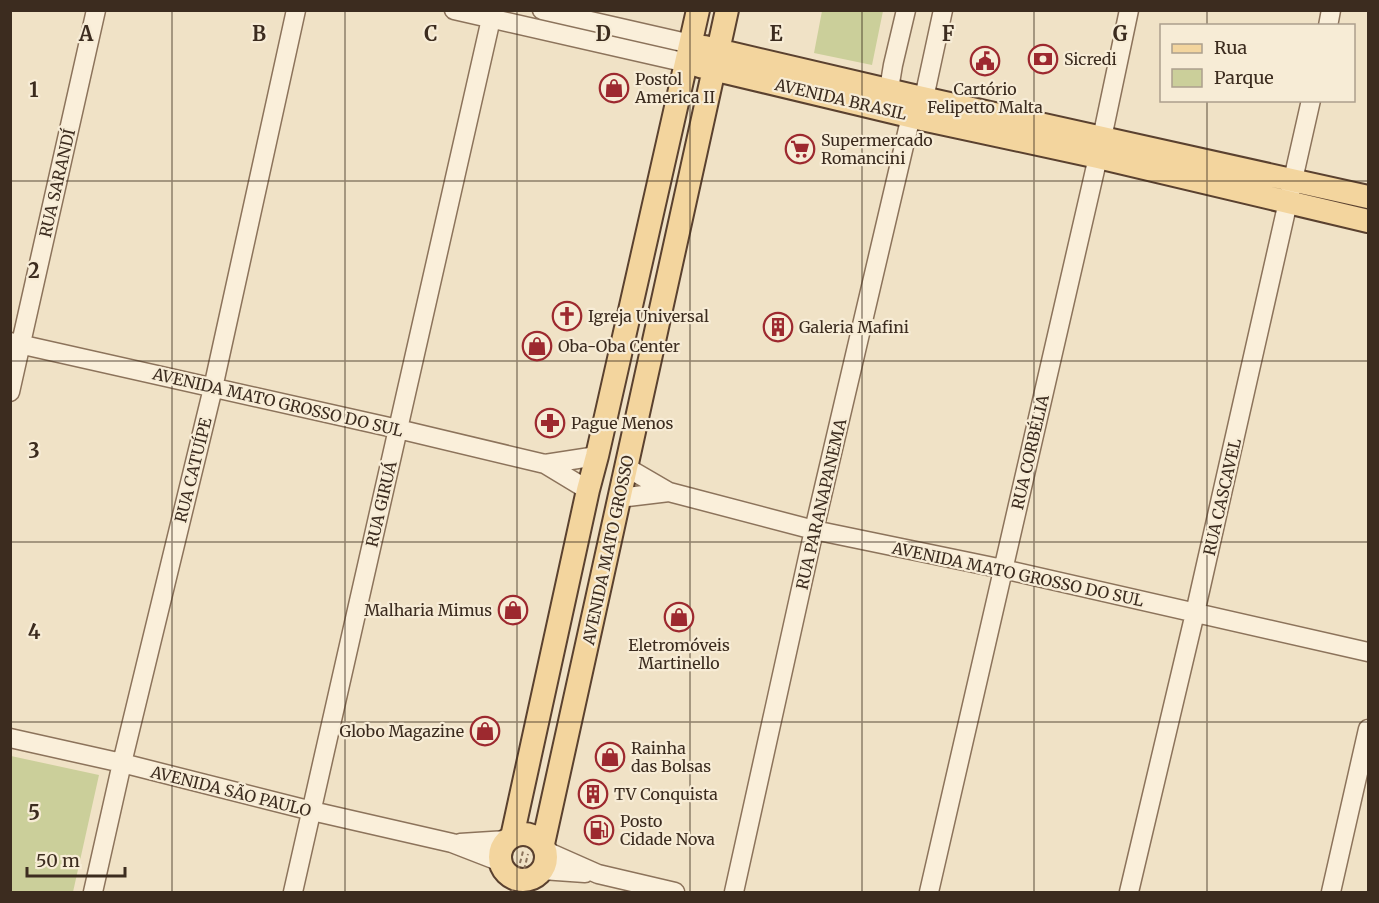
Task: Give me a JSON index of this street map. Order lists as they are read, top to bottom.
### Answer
{
  "streets": {
    "main road": ["AVENIDA BRASIL", "AVENIDA MATO GROSSO"],
    "street": [
      "RUA SARANDÍ",
      "AVENIDA MATO GROSSO DO SUL",
      "RUA CORBÉLIA",
      "RUA CATUÍPE",
      "RUA CASCAVEL",
      "RUA GIRUÁ",
      "RUA PARANAPANEMA",
      "AVENIDA SÃO PAULO"
    ]
  },
  "crossings": [
    ["AVENIDA BRASIL", "RUA CORBÉLIA"],
    ["AVENIDA BRASIL", "RUA CASCAVEL"],
    ["AVENIDA BRASIL", "RUA GIRUÁ"],
    ["AVENIDA BRASIL", "RUA PARANAPANEMA"],
    ["AVENIDA BRASIL", "AVENIDA MATO GROSSO"],
    ["RUA SARANDÍ", "AVENIDA MATO GROSSO DO SUL"],
    ["AVENIDA MATO GROSSO DO SUL", "RUA CORBÉLIA"],
    ["AVENIDA MATO GROSSO DO SUL", "RUA CATUÍPE"],
    ["AVENIDA MATO GROSSO DO SUL", "RUA CASCAVEL"],
    ["AVENIDA MATO GROSSO DO SUL", "RUA GIRUÁ"],
    ["AVENIDA MATO GROSSO DO SUL", "RUA PARANAPANEMA"],
    ["RUA CATUÍPE", "AVENIDA SÃO PAULO"],
    ["RUA GIRUÁ", "AVENIDA SÃO PAULO"],
    ["AVENIDA MATO GROSSO", "AVENIDA SÃO PAULO"]
  ],
  "places": {
    "bank": ["Sicredi"],
    "public building": ["Cartório Felipetto Malta"],
    "shop": [
      "Postol America II",
      "Oba-Oba Center",
      "Malharia Mimus",
      "Eletromóveis Martinello",
      "Globo Magazine",
      "Rainha das Bolsas"
    ],
    "supermarket": ["Supermercado Romancini"],
    "church": ["Igreja Universal"],
    "building": ["Galeria Mafini", "TV Conquista"],
    "pharmacy": ["Pague Menos"],
    "fuel station": ["Posto Cidade Nova"]
  },
  "legend": ["Rua", "Parque"],
  "scale_bar": "50 m",
  "grid": {
    "columns": [
      "A",
      "B",
      "C",
      "D",
      "E",
      "F",
      "G"
    ],
    "rows": [
      "1",
      "2",
      "3",
      "4",
      "5"
    ]
  }
}
